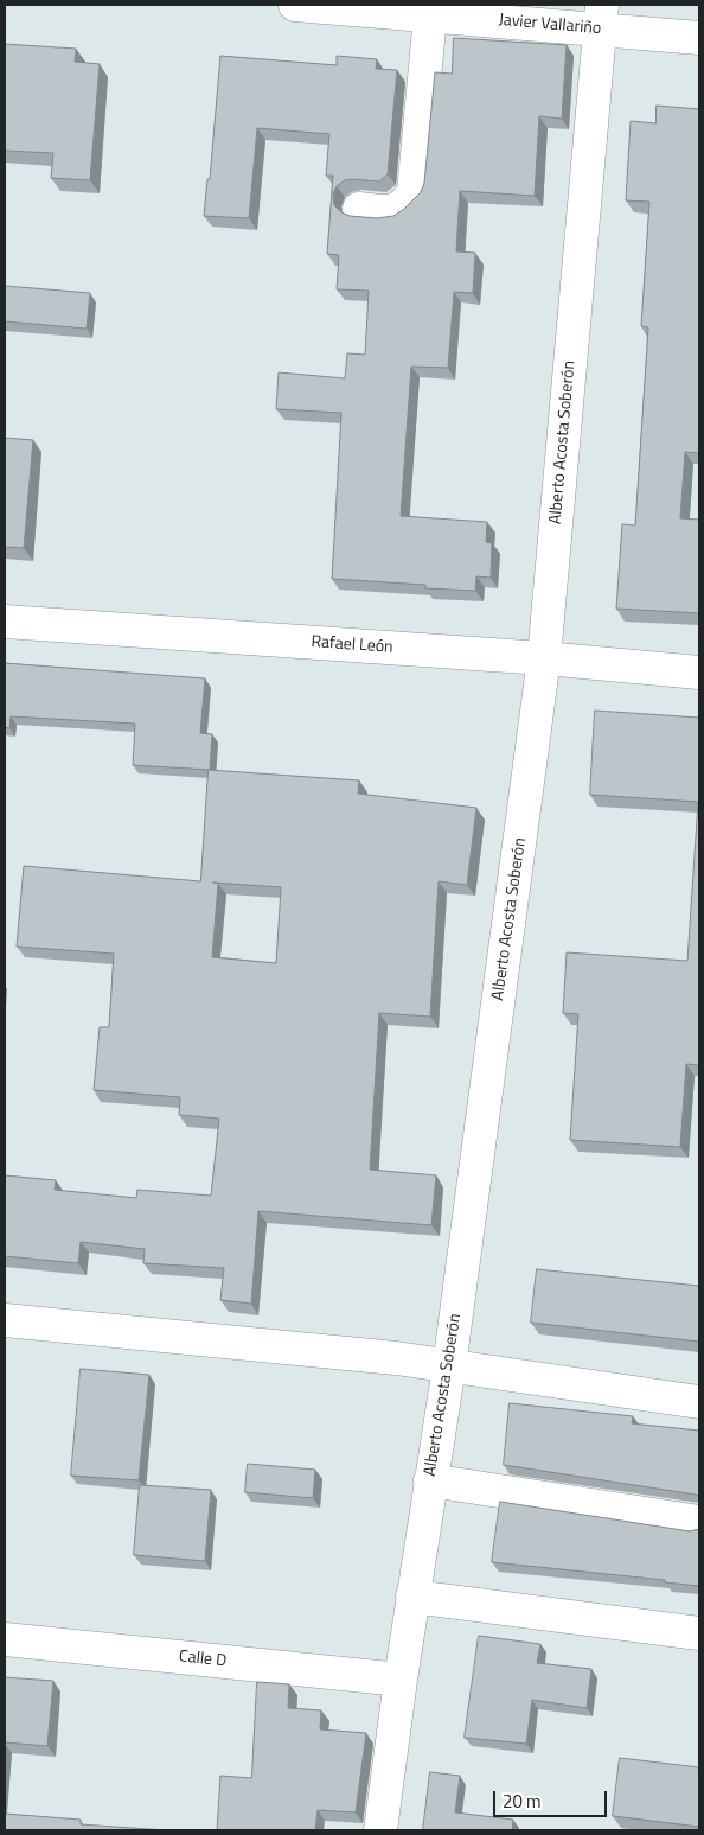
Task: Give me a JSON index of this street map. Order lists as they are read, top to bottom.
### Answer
{
  "streets": {
    "street": [
      "Javier Vallariño",
      "Alberto Acosta Soberón",
      "Rafael León",
      "Calle D"
    ]
  },
  "crossings": [
    ["Javier Vallariño", "Alberto Acosta Soberón"],
    ["Alberto Acosta Soberón", "Rafael León"],
    ["Alberto Acosta Soberón", "Calle D"]
  ],
  "scale_bar": "20 m"
}
